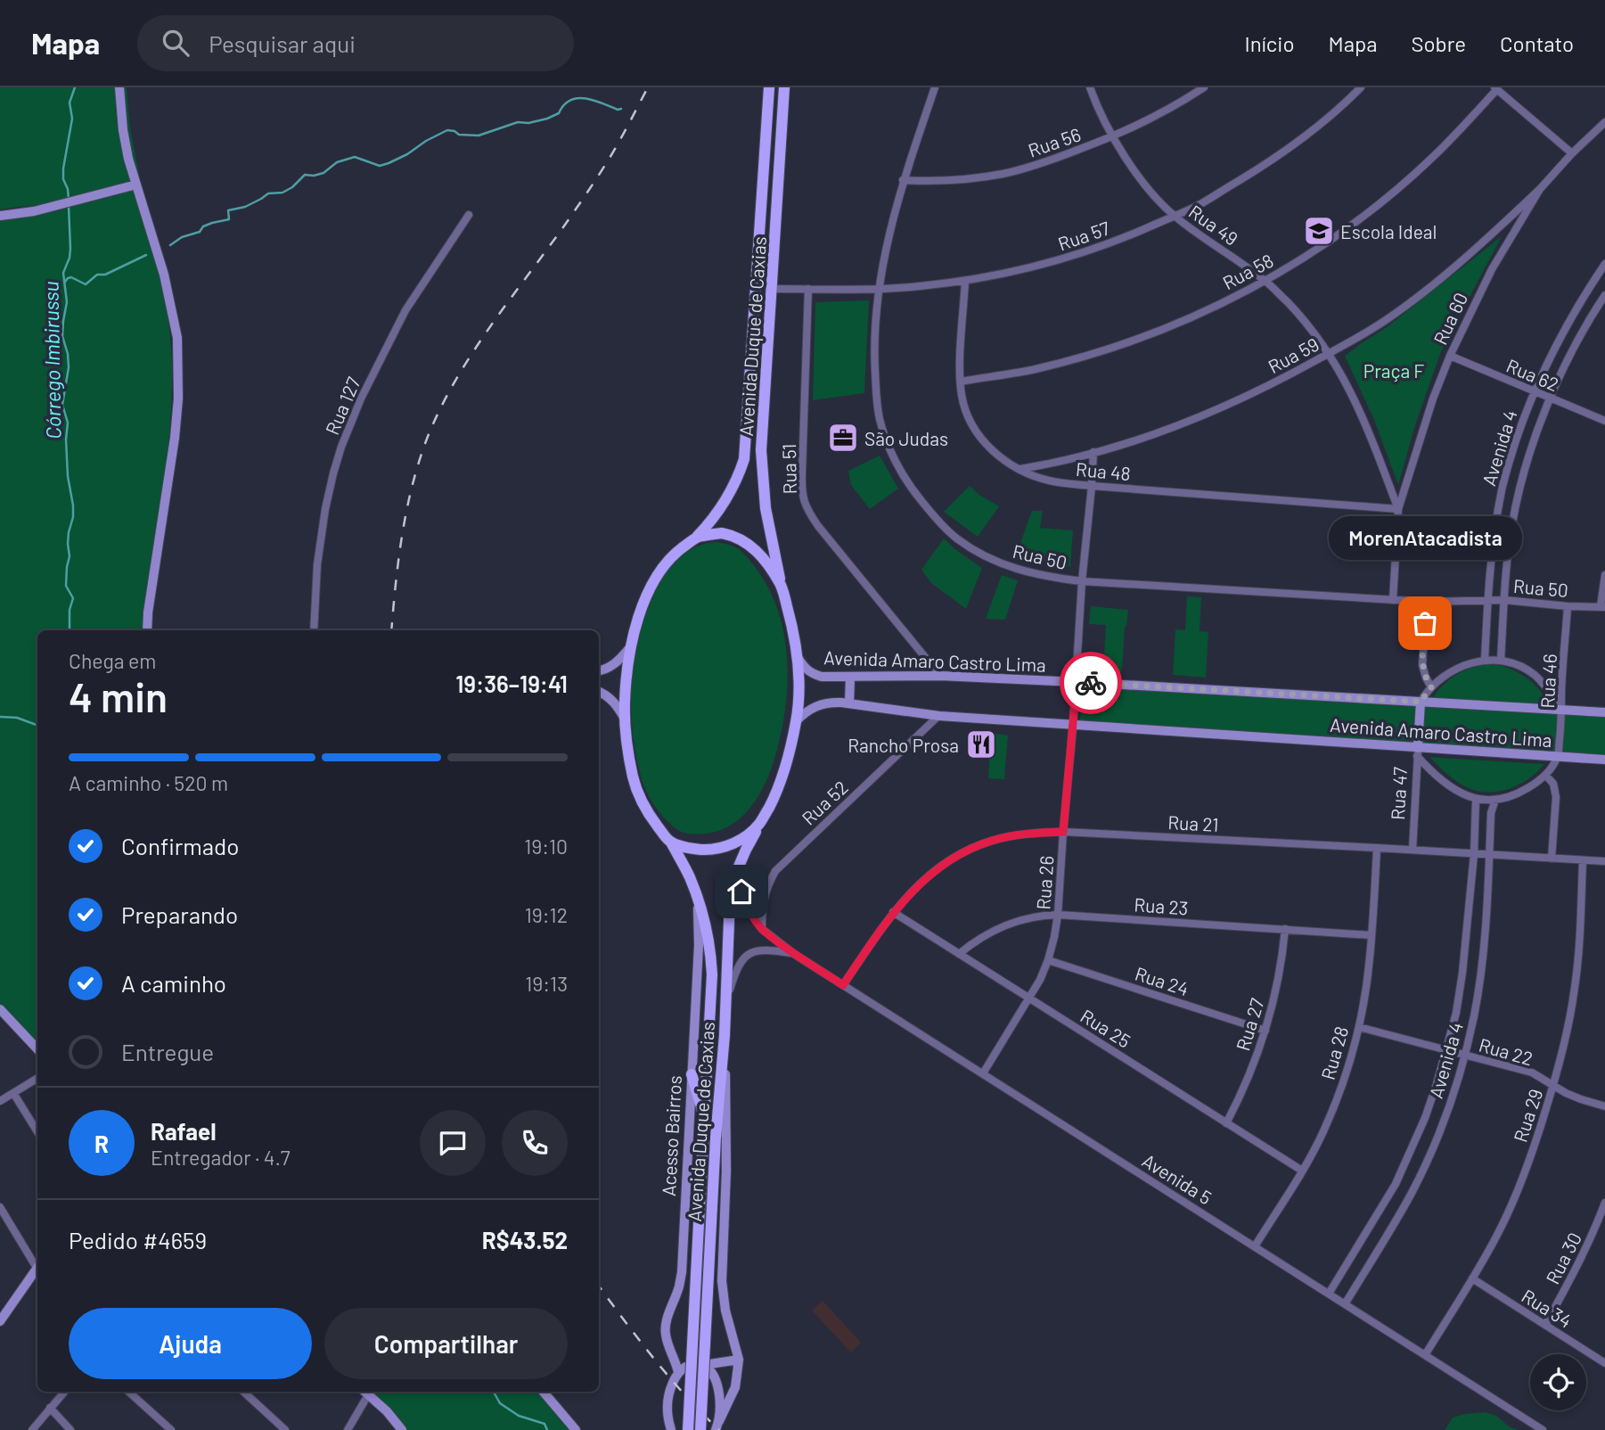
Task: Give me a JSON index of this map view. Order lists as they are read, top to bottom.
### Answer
{
  "streets": {
    "main road": ["Avenida Duque de Caxias"],
    "street": [
      "Rua 56",
      "Rua 49",
      "Rua 57",
      "Rua 58",
      "Rua 60",
      "Rua 59",
      "Rua 62",
      "Rua 127",
      "Avenida 4",
      "Rua 51",
      "Rua 48",
      "Rua 50",
      "Avenida Amaro Castro Lima",
      "Rua 46",
      "Rua 47",
      "Rua 52",
      "Rua 21",
      "Rua 26",
      "Rua 23",
      "Rua 24",
      "Rua 27",
      "Rua 25",
      "Rua 22",
      "Rua 28",
      "Rua 29",
      "Acesso Bairros",
      "Avenida 5",
      "Rua 30",
      "Rua 34"
    ]
  },
  "crossings": [
    ["Rua 56", "Rua 49"],
    ["Rua 56", "Rua 50"],
    ["Rua 49", "Rua 57"],
    ["Rua 49", "Rua 58"],
    ["Rua 49", "Rua 60"],
    ["Rua 49", "Rua 59"],
    ["Rua 49", "Rua 48"],
    ["Rua 57", "Avenida Duque de Caxias"],
    ["Rua 57", "Rua 51"],
    ["Rua 57", "Rua 48"],
    ["Rua 57", "Rua 50"],
    ["Rua 58", "Rua 48"],
    ["Rua 60", "Rua 59"],
    ["Rua 60", "Rua 62"],
    ["Rua 60", "Rua 48"],
    ["Rua 60", "Rua 50"],
    ["Avenida Duque de Caxias", "Avenida Amaro Castro Lima"],
    ["Avenida Duque de Caxias", "Acesso Bairros"],
    ["Avenida Duque de Caxias", "Avenida 5"],
    ["Rua 59", "Rua 48"],
    ["Rua 59", "Rua 26"],
    ["Rua 62", "Avenida 4"],
    ["Avenida 4", "Rua 50"],
    ["Avenida 4", "Rua 21"],
    ["Avenida 4", "Rua 22"],
    ["Avenida 4", "Avenida 5"],
    ["Rua 51", "Avenida Amaro Castro Lima"],
    ["Rua 48", "Rua 26"],
    ["Rua 50", "Rua 46"],
    ["Rua 50", "Rua 26"],
    ["Avenida Amaro Castro Lima", "Rua 46"],
    ["Avenida Amaro Castro Lima", "Rua 47"],
    ["Avenida Amaro Castro Lima", "Rua 52"],
    ["Avenida Amaro Castro Lima", "Rua 26"],
    ["Rua 47", "Rua 21"],
    ["Rua 52", "Avenida 5"],
    ["Rua 21", "Rua 26"],
    ["Rua 21", "Rua 25"],
    ["Rua 21", "Rua 28"],
    ["Rua 21", "Rua 29"],
    ["Rua 21", "Avenida 5"],
    ["Rua 26", "Rua 23"],
    ["Rua 26", "Rua 24"],
    ["Rua 26", "Rua 25"],
    ["Rua 26", "Avenida 5"],
    ["Rua 23", "Rua 27"],
    ["Rua 23", "Rua 25"],
    ["Rua 23", "Rua 28"],
    ["Rua 24", "Rua 27"],
    ["Rua 27", "Rua 25"],
    ["Rua 25", "Rua 28"],
    ["Rua 22", "Rua 28"],
    ["Rua 22", "Rua 29"],
    ["Rua 28", "Avenida 5"],
    ["Rua 29", "Avenida 5"],
    ["Rua 29", "Rua 34"],
    ["Rua 30", "Rua 34"]
  ],
  "water": ["Córrego Imbirussu"],
  "parks": ["Praça F"],
  "places": {
    "school or university": ["Escola Ideal"],
    "office": ["São Judas"],
    "other": ["MorenAtacadista"],
    "restaurant": ["Rancho Prosa"]
  },
  "page": {
    "header": "Mapa",
    "search": "Pesquisar aqui",
    "nav": [
      "Início",
      "Mapa",
      "Sobre",
      "Contato"
    ],
    "bubble": "MorenAtacadista",
    "heading": ["4 min", "Chega em", "19:36–19:41"],
    "panel": [
      "Rafael",
      "Entregador · 4.7",
      "Pedido #4659",
      "R$43.52"
    ],
    "bar": "A caminho · 520 m",
    "list": [
      ["Confirmado", "19:10"],
      ["Preparando", "19:12"],
      ["A caminho", "19:13"],
      "Entregue"
    ],
    "round": "R",
    "buttons": ["Ajuda", "Compartilhar"]
  }
}
